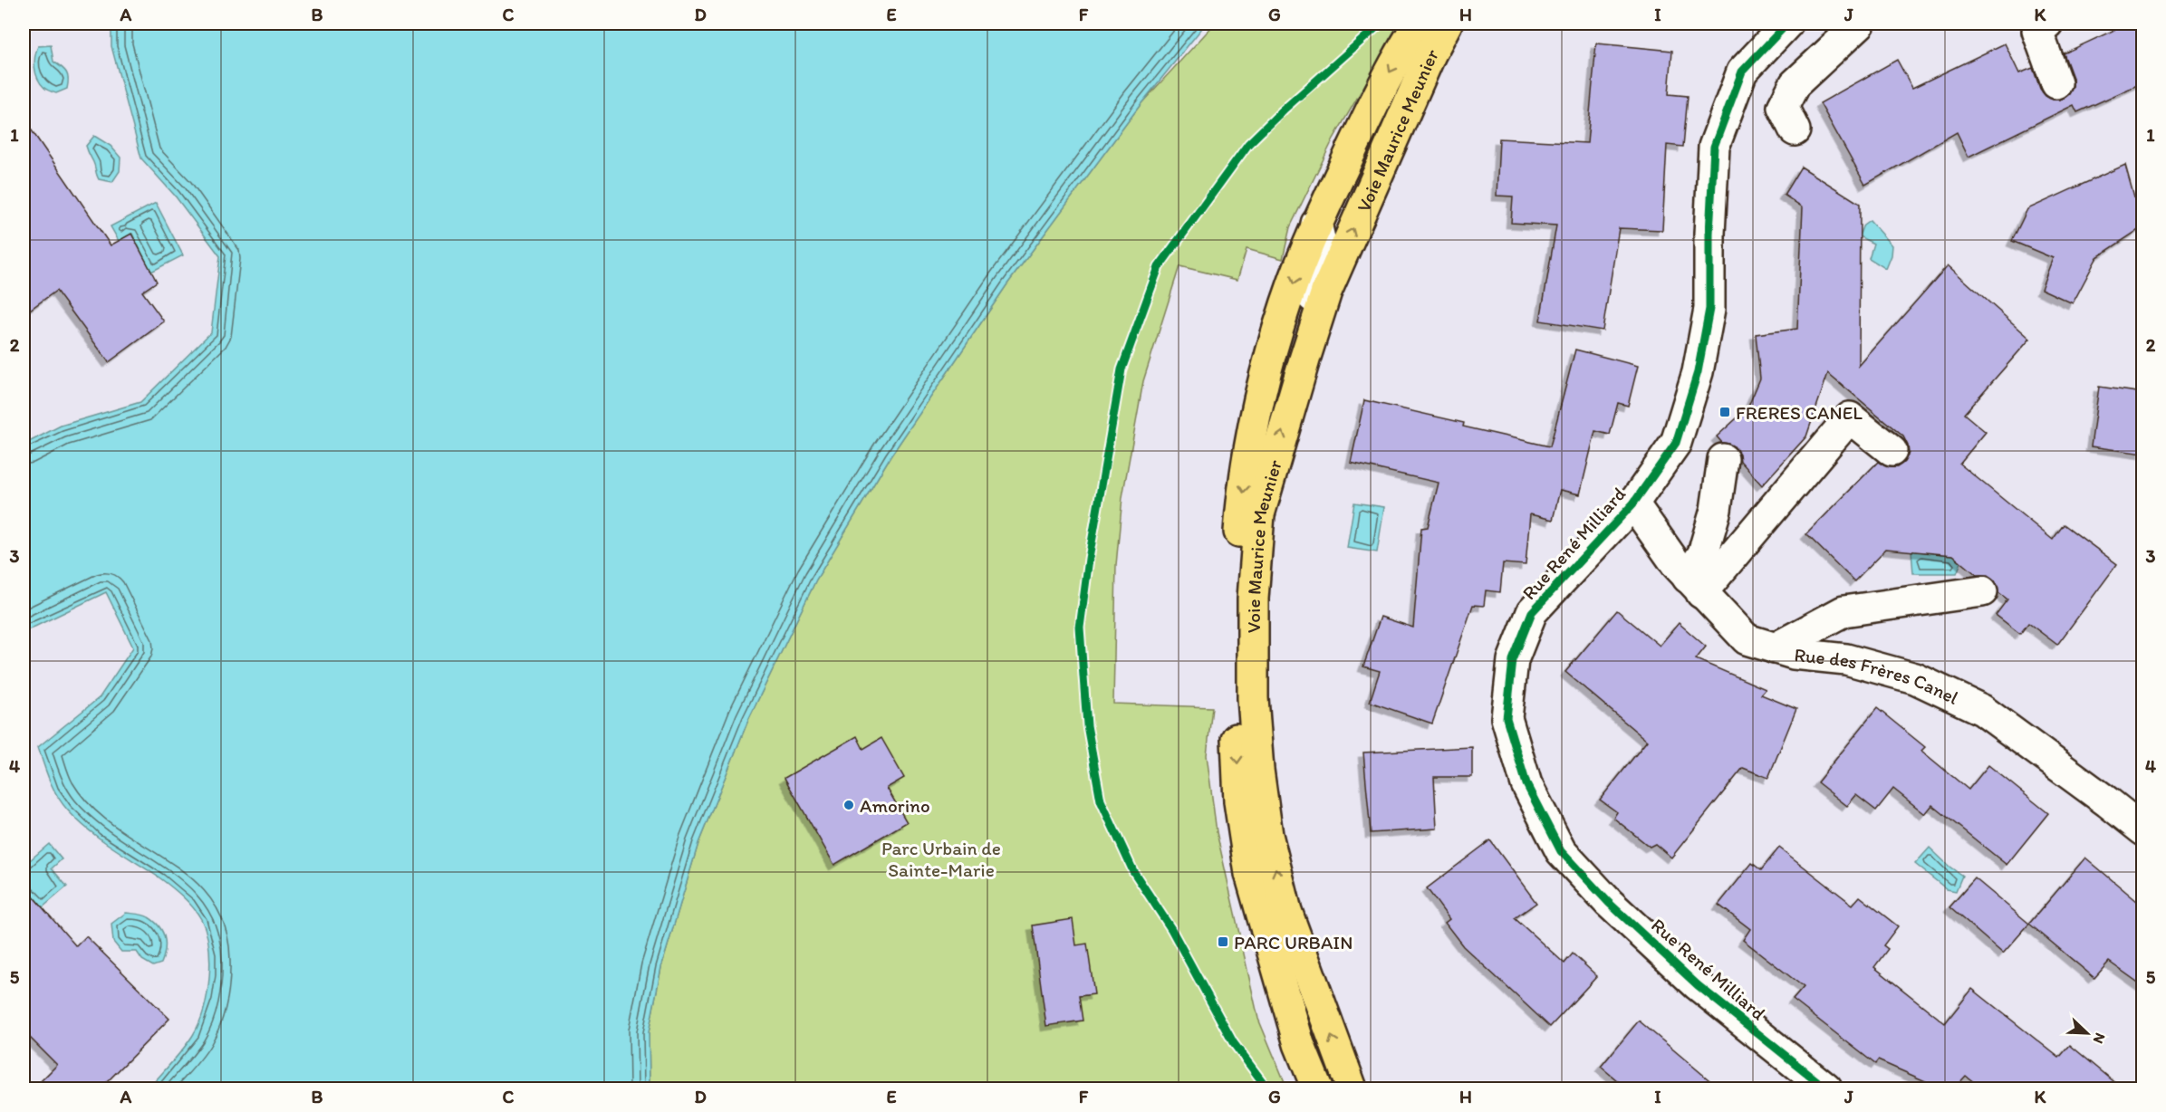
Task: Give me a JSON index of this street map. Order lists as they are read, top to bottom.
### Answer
{
  "streets": {
    "main road": ["Voie Maurice Meunier"],
    "street": ["Rue René Milliard", "Rue des Frères Canel"]
  },
  "crossings": [
    ["Rue René Milliard", "Rue des Frères Canel"]
  ],
  "parks": ["Parc Urbain de Sainte-Marie"],
  "places": {
    "transit": ["FRERES CANEL", "PARC URBAIN"],
    "other": ["Amorino"]
  },
  "north": "bottom right",
  "grid": {
    "columns": [
      "A",
      "B",
      "C",
      "D",
      "E",
      "F",
      "G",
      "H",
      "I",
      "J",
      "K"
    ],
    "rows": [
      "1",
      "2",
      "3",
      "4",
      "5"
    ]
  }
}
